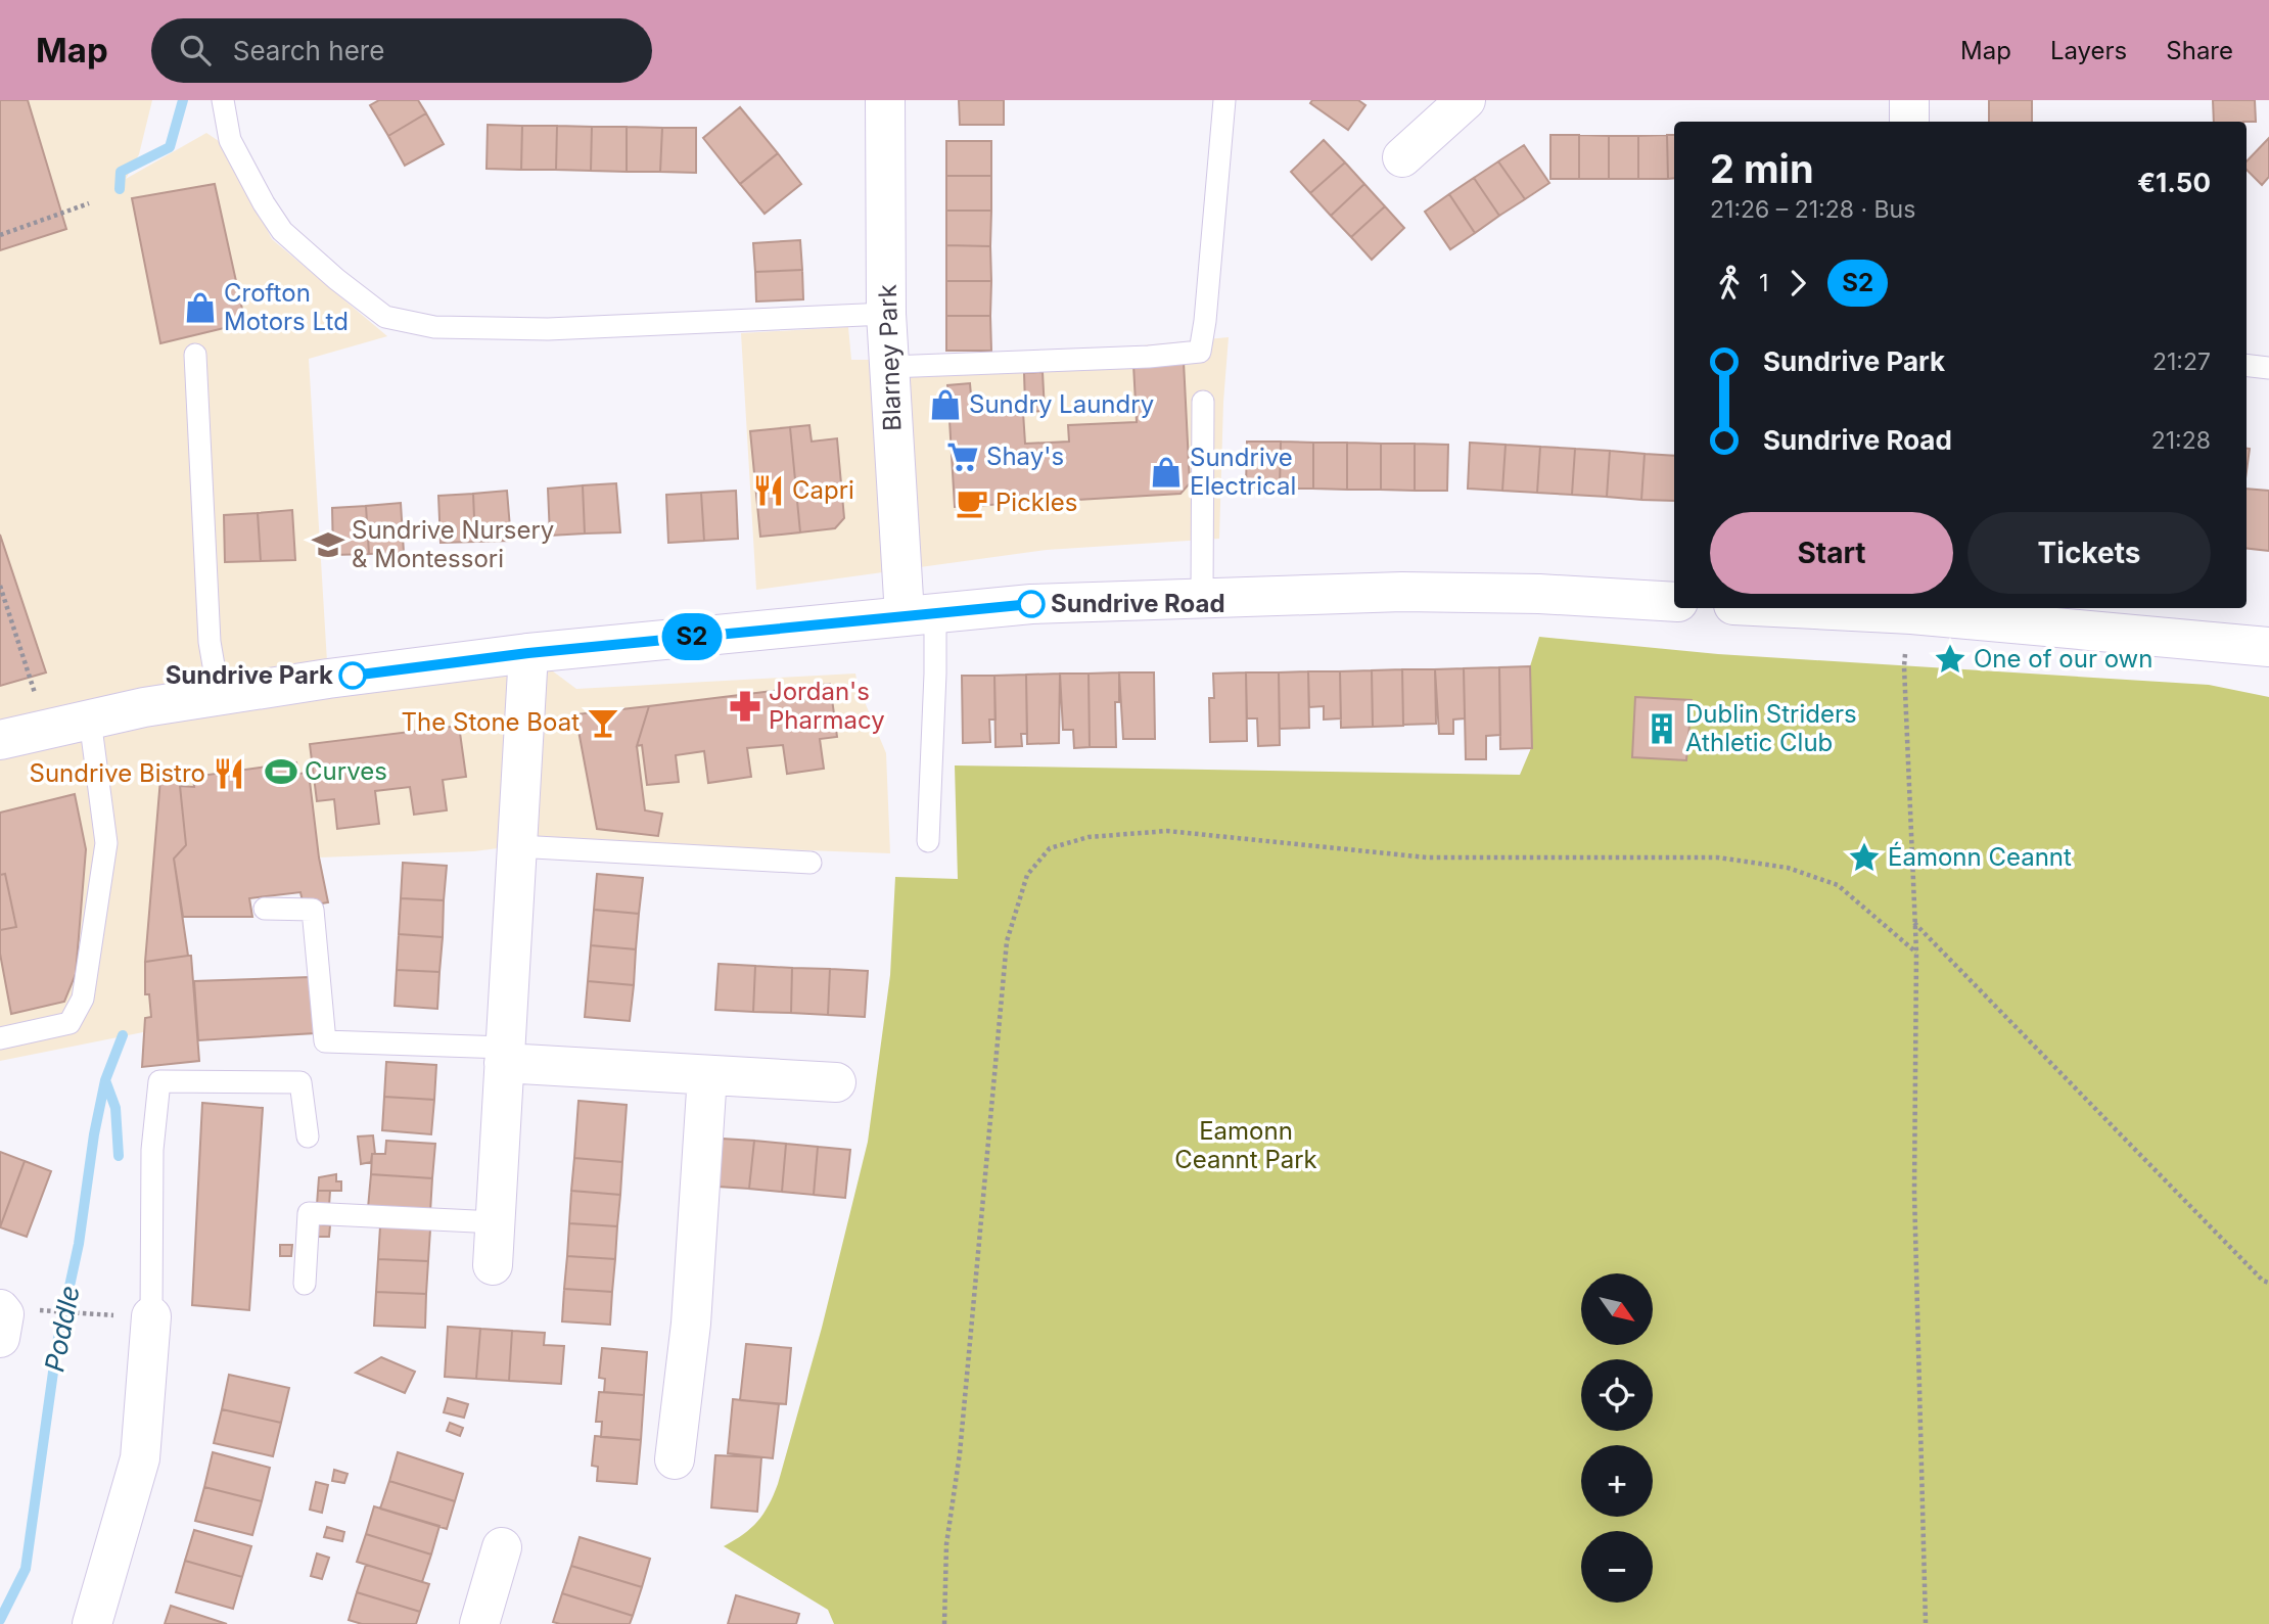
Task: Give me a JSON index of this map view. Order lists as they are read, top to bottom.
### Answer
{
  "streets": {
    "street": ["Blarney Park"]
  },
  "water": ["Poddle"],
  "parks": ["Eamonn Ceannt Park"],
  "places": {
    "shop": ["Crofton Motors Ltd", "Sundry Laundry", "Sundrive Electrical"],
    "supermarket": ["Shay's"],
    "restaurant": ["Capri", "Sundrive Bistro"],
    "cafe": ["Pickles"],
    "school or university": ["Sundrive Nursery & Montessori"],
    "other": ["Sundrive Road", "Sundrive Park"],
    "place": ["One of our own", "Éamonn Ceannt"],
    "pharmacy": ["Jordan's Pharmacy"],
    "bar": ["The Stone Boat"],
    "building": ["Dublin Striders Athletic Club"],
    "sports": ["Curves"]
  },
  "lines": ["bus line S2"],
  "north": "bottom right",
  "page": {
    "header": "Map",
    "search": "Search here",
    "nav": ["Map", "Layers", "Share"],
    "on_map": "S2",
    "heading": ["2 min", "21:26 – 21:28 · Bus", "€1.50"],
    "legs": ["1", "S2"],
    "list": [
      {
        "name": "Sundrive Park",
        "value": "21:27"
      },
      {
        "name": "Sundrive Road",
        "value": "21:28"
      }
    ],
    "buttons": ["Start", "Tickets"],
    "map_buttons": ["+", "−"]
  }
}
